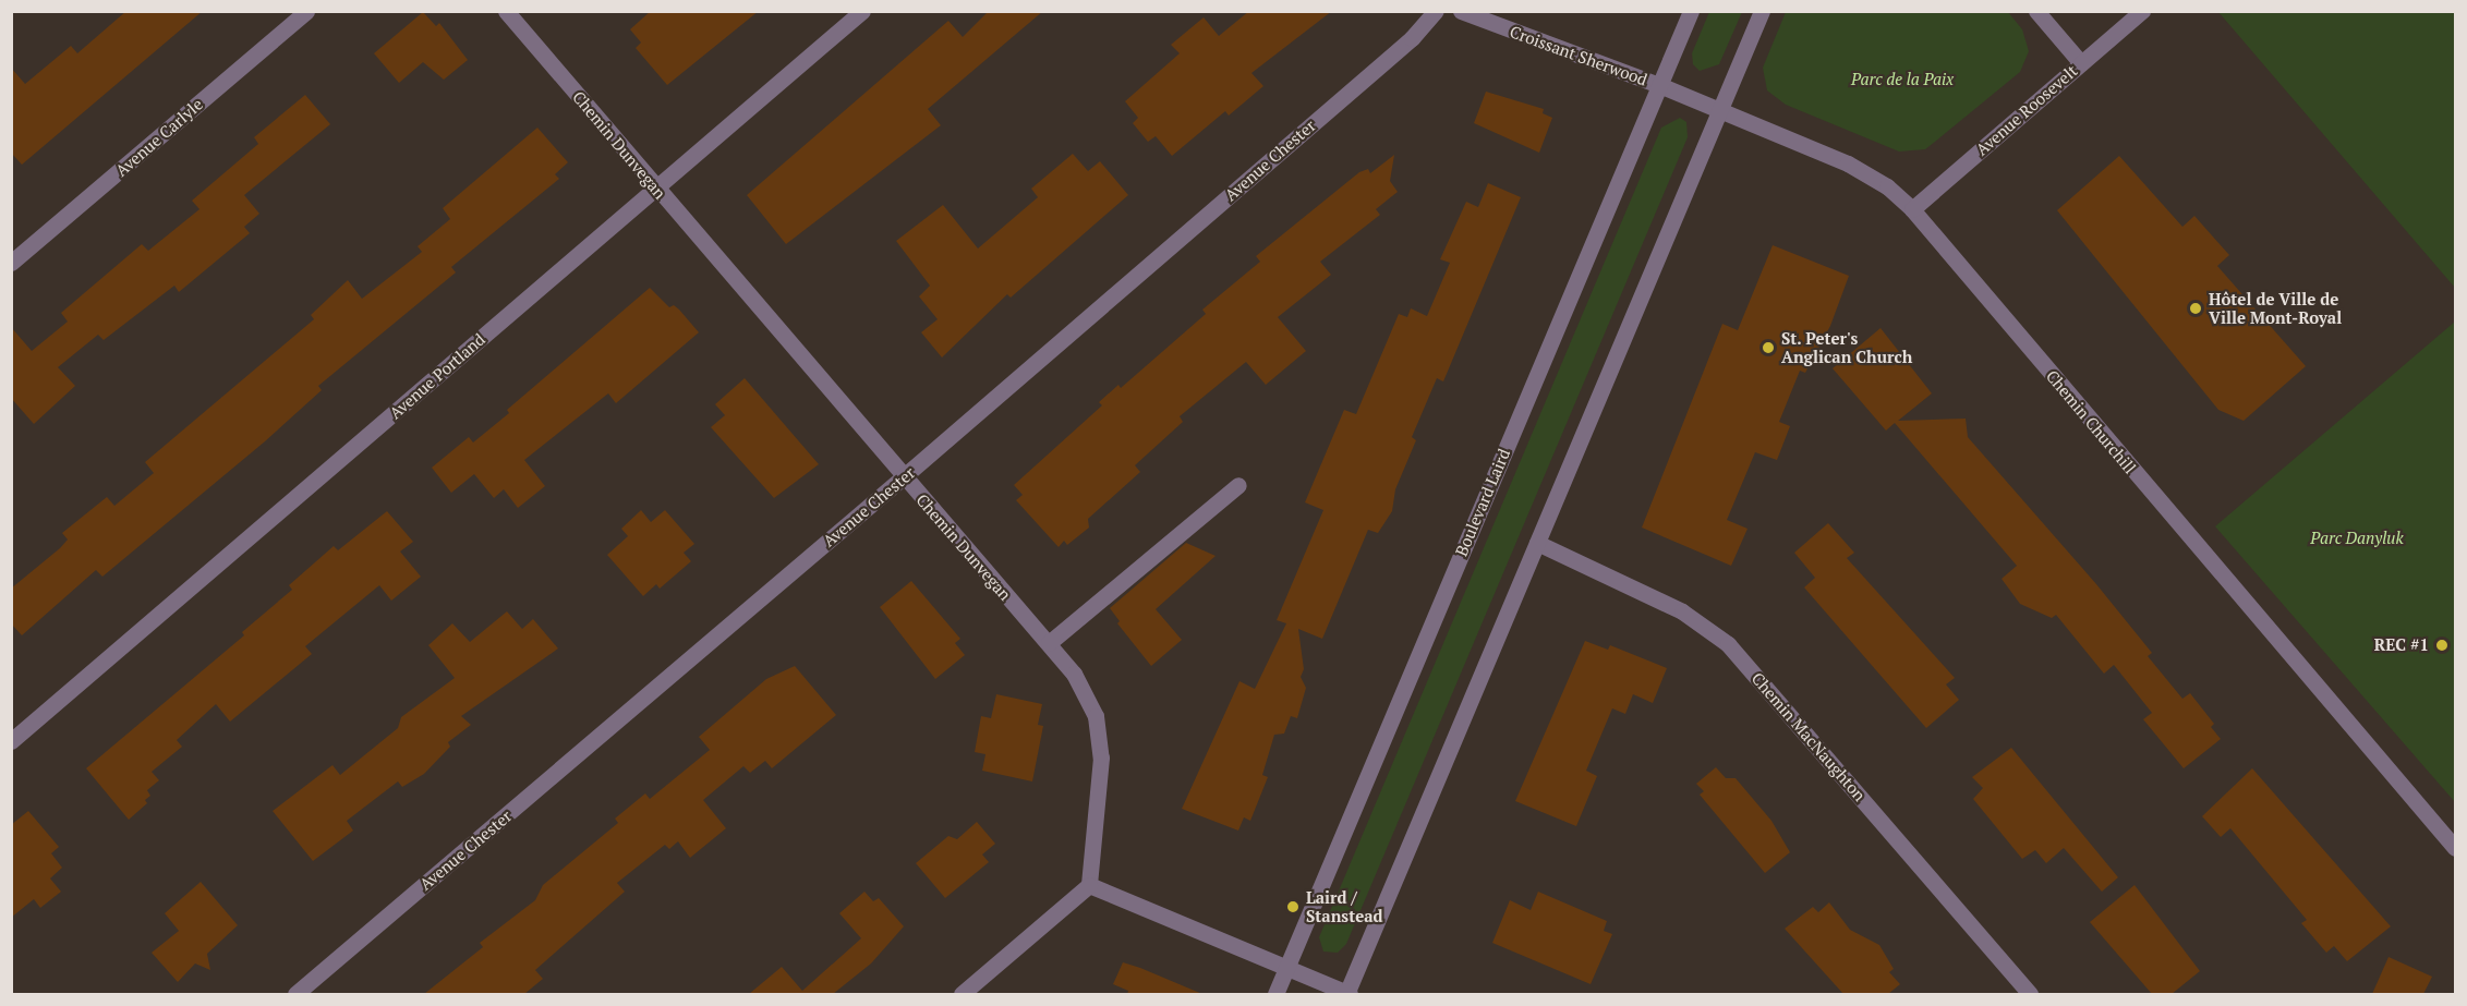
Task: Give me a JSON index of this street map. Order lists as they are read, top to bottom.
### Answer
{
  "streets": {
    "street": [
      "Croissant Sherwood",
      "Avenue Roosevelt",
      "Avenue Carlyle",
      "Chemin Dunvegan",
      "Avenue Chester",
      "Avenue Portland",
      "Chemin Churchill",
      "Boulevard Laird",
      "Chemin MacNaughton"
    ]
  },
  "crossings": [
    ["Croissant Sherwood", "Chemin Churchill"],
    ["Croissant Sherwood", "Boulevard Laird"],
    ["Avenue Roosevelt", "Chemin Churchill"],
    ["Chemin Dunvegan", "Avenue Chester"],
    ["Chemin Dunvegan", "Avenue Portland"],
    ["Chemin Churchill", "Boulevard Laird"]
  ],
  "parks": ["Parc de la Paix", "Parc Danyluk"],
  "places": [
    "Hôtel de Ville de Ville Mont-Royal",
    "St. Peter's Anglican Church",
    "REC #1",
    "Laird / Stanstead"
  ]
}
